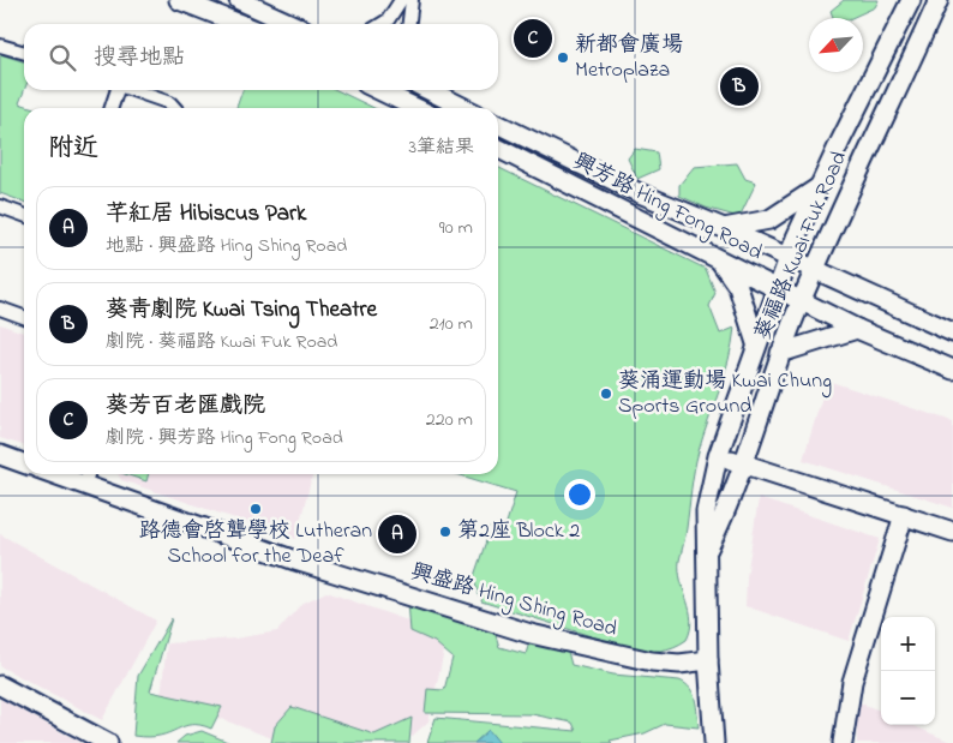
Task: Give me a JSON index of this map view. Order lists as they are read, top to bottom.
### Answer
{
  "streets": {
    "main road": ["興芳路 Hing Fong Road", "葵福路 Kwai Fuk Road", "興盛路 Hing Shing Road"]
  },
  "crossings": [
    ["興芳路 Hing Fong Road", "葵福路 Kwai Fuk Road"],
    ["葵福路 Kwai Fuk Road", "興盛路 Hing Shing Road"]
  ],
  "places": [
    "新都會廣場 Metroplaza",
    "葵涌運動場 Kwai Chung Sports Ground",
    "路德會啓聾學校 Lutheran School for the Deaf",
    "第2座 Block 2"
  ],
  "north": "bottom left",
  "page": {
    "pins": ["C", "B", "A"],
    "search": "搜尋地點",
    "heading": ["附近", "3筆結果"],
    "list": [
      {
        "mark": "A",
        "name": "芊紅居 Hibiscus Park",
        "note": "地點 · 興盛路 Hing Shing Road",
        "value": "90 m"
      },
      {
        "mark": "B",
        "name": "葵青劇院 Kwai Tsing Theatre",
        "note": "劇院 · 葵福路 Kwai Fuk Road",
        "value": "210 m"
      },
      {
        "mark": "C",
        "name": "葵芳百老匯戲院",
        "note": "劇院 · 興芳路 Hing Fong Road",
        "value": "220 m"
      }
    ],
    "map_buttons": ["+", "−"]
  }
}
